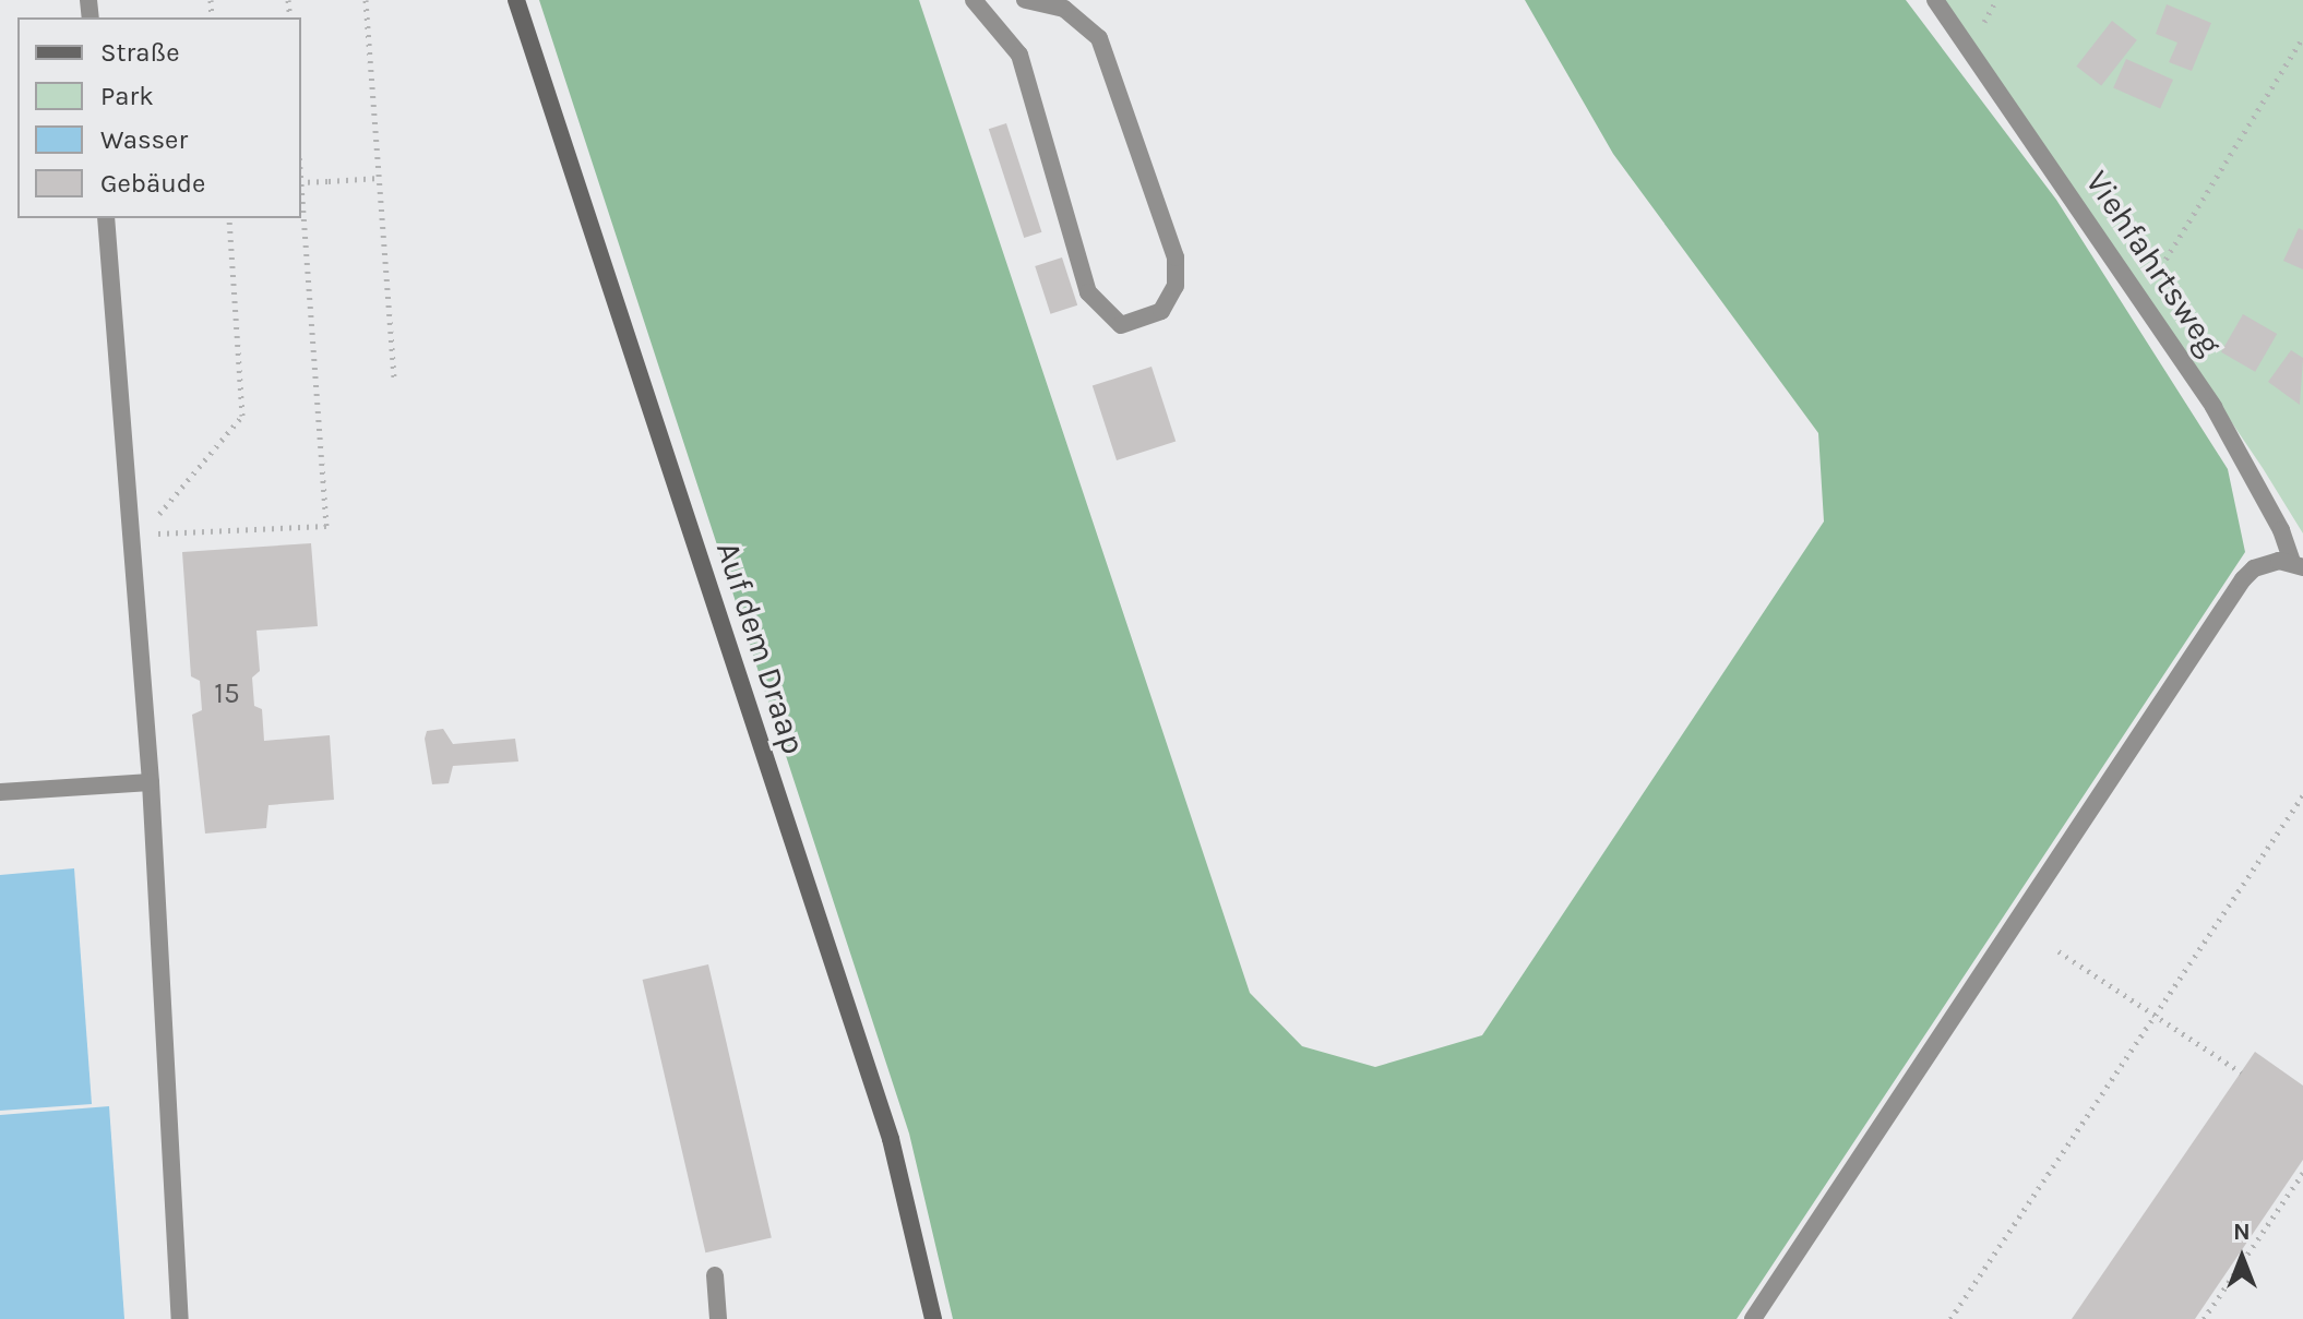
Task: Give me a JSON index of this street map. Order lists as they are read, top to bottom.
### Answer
{
  "streets": {
    "street": ["Viehfahrtsweg", "Auf dem Draap"]
  },
  "house_numbers": ["15"],
  "legend": [
    "Straße",
    "Park",
    "Wasser",
    "Gebäude"
  ],
  "north": "top"
}
